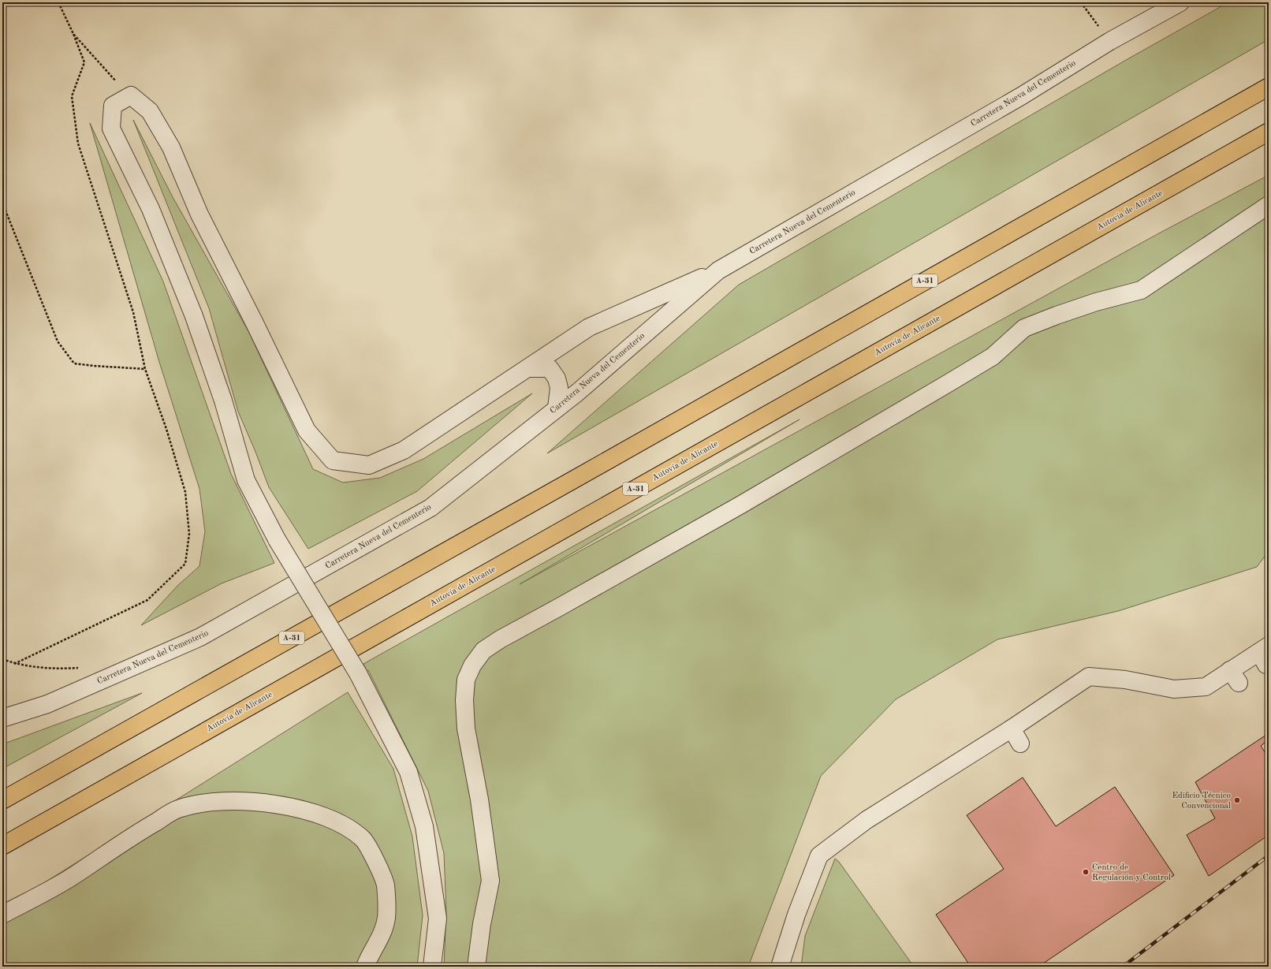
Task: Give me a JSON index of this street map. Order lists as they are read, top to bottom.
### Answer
{
  "streets": {
    "highway": ["Autovía de Alicante", "A-31"],
    "street": ["Carretera Nueva del Cementerio"]
  },
  "places": ["Edificio Técnico Convencional", "Centro de Regulación y Control"]
}
